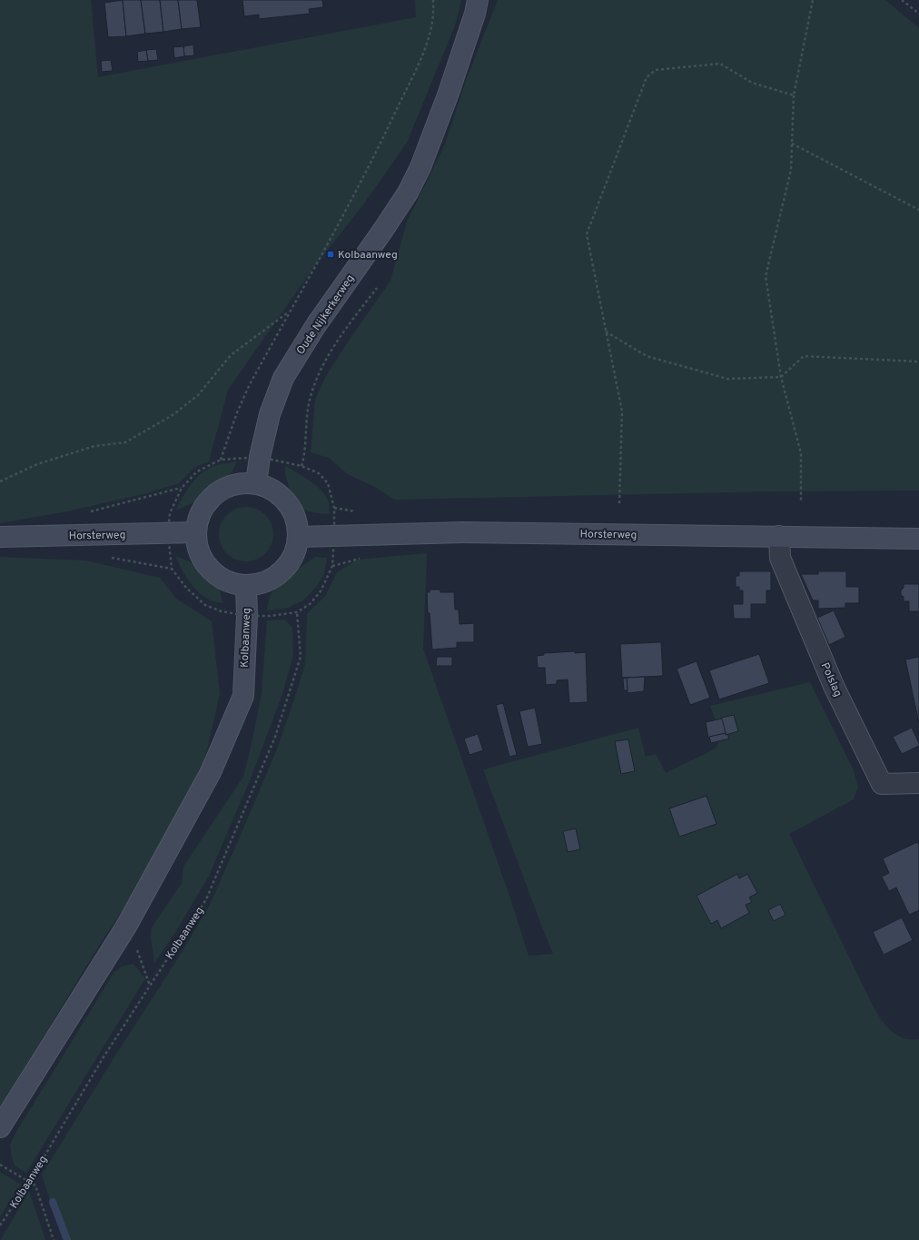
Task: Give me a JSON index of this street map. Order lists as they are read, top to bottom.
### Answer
{
  "streets": {
    "main road": ["Oude Nijkerkerweg", "Horsterweg", "Kolbaanweg"],
    "street": ["Polslag"]
  },
  "crossings": [
    ["Oude Nijkerkerweg", "Horsterweg"],
    ["Oude Nijkerkerweg", "Kolbaanweg"],
    ["Horsterweg", "Kolbaanweg"],
    ["Horsterweg", "Polslag"]
  ],
  "places": {
    "transit": ["Kolbaanweg"]
  }
}
